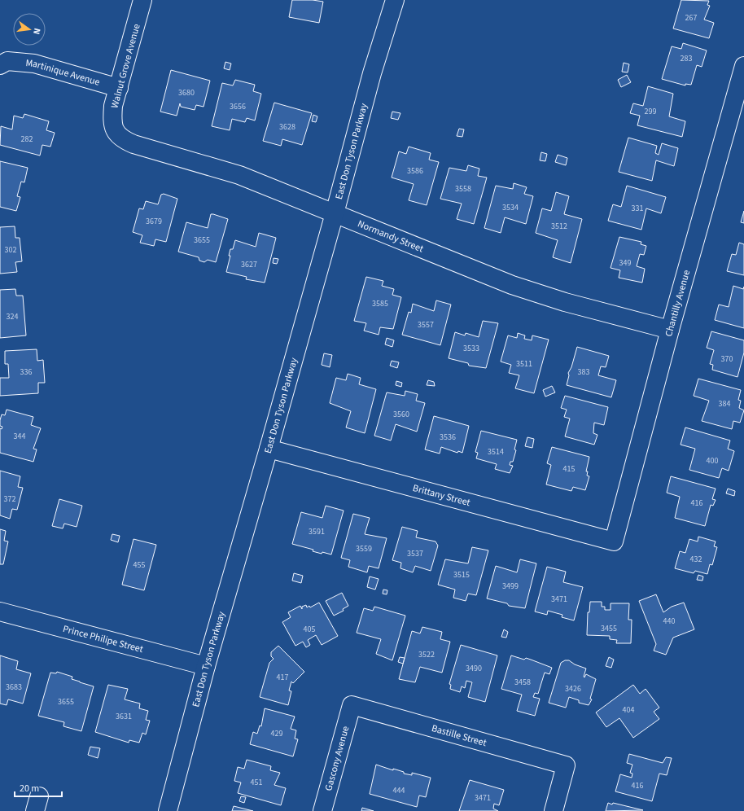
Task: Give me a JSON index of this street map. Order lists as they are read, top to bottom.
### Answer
{
  "streets": {
    "street": [
      "Walnut Grove Avenue",
      "Martinique Avenue",
      "East Don Tyson Parkway",
      "Normandy Street",
      "Chantilly Avenue",
      "Brittany Street",
      "Prince Philipe Street",
      "Bastille Street",
      "Gascony Avenue"
    ]
  },
  "crossings": [
    ["Walnut Grove Avenue", "Martinique Avenue"],
    ["Walnut Grove Avenue", "Normandy Street"],
    ["East Don Tyson Parkway", "Normandy Street"],
    ["East Don Tyson Parkway", "Brittany Street"],
    ["East Don Tyson Parkway", "Prince Philipe Street"],
    ["Normandy Street", "Chantilly Avenue"],
    ["Chantilly Avenue", "Brittany Street"],
    ["Bastille Street", "Gascony Avenue"]
  ],
  "house_numbers": [
    "267",
    "283",
    "3680",
    "3656",
    "299",
    "3628",
    "282",
    "3586",
    "3558",
    "3534",
    "331",
    "3679",
    "3512",
    "3655",
    "302",
    "349",
    "3627",
    "3585",
    "324",
    "3557",
    "3533",
    "370",
    "3511",
    "336",
    "383",
    "384",
    "3560",
    "344",
    "3536",
    "3514",
    "400",
    "415",
    "372",
    "416",
    "3591",
    "3559",
    "3537",
    "432",
    "455",
    "3515",
    "3499",
    "3471",
    "440",
    "3455",
    "405",
    "3522",
    "3490",
    "417",
    "3458",
    "3683",
    "3426",
    "3655",
    "404",
    "3631",
    "429",
    "451",
    "416",
    "444",
    "3471"
  ],
  "scale_bar": "20 m",
  "north": "right"
}
